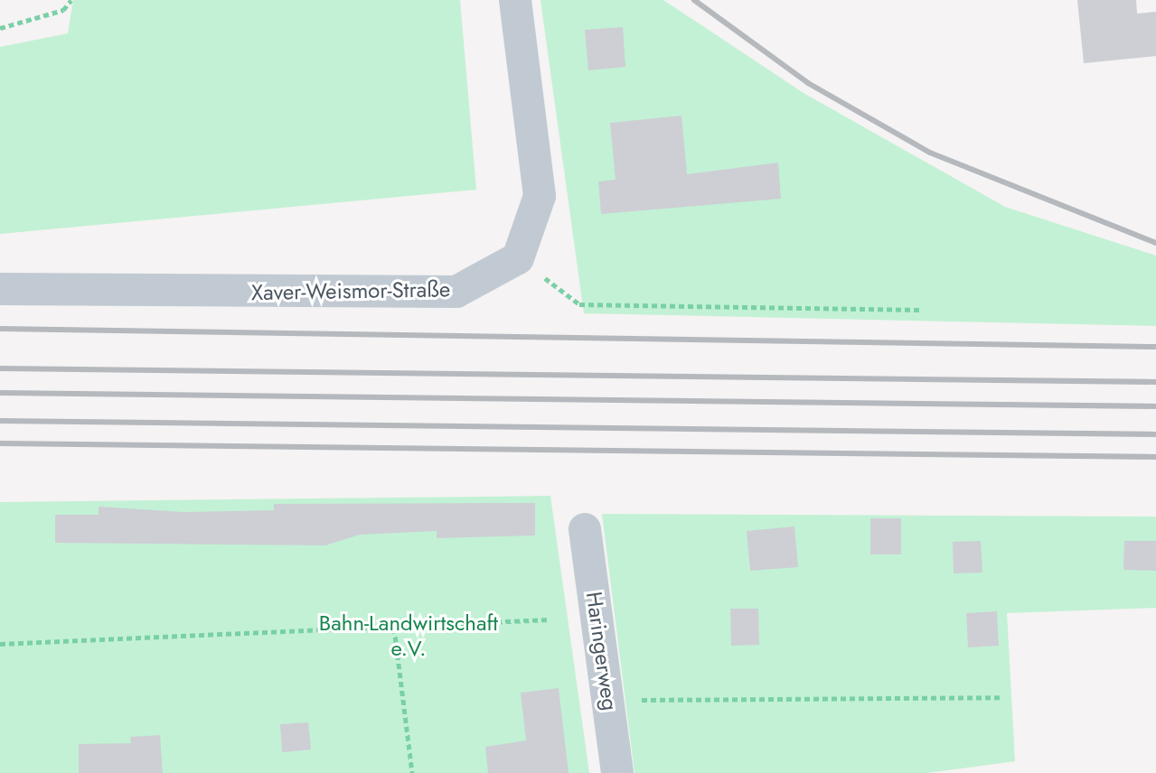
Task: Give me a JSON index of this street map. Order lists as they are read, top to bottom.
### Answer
{
  "streets": {
    "street": ["Xaver-Weismor-Straße", "Haringerweg"]
  },
  "parks": ["Bahn-Landwirtschaft e.V."]
}
